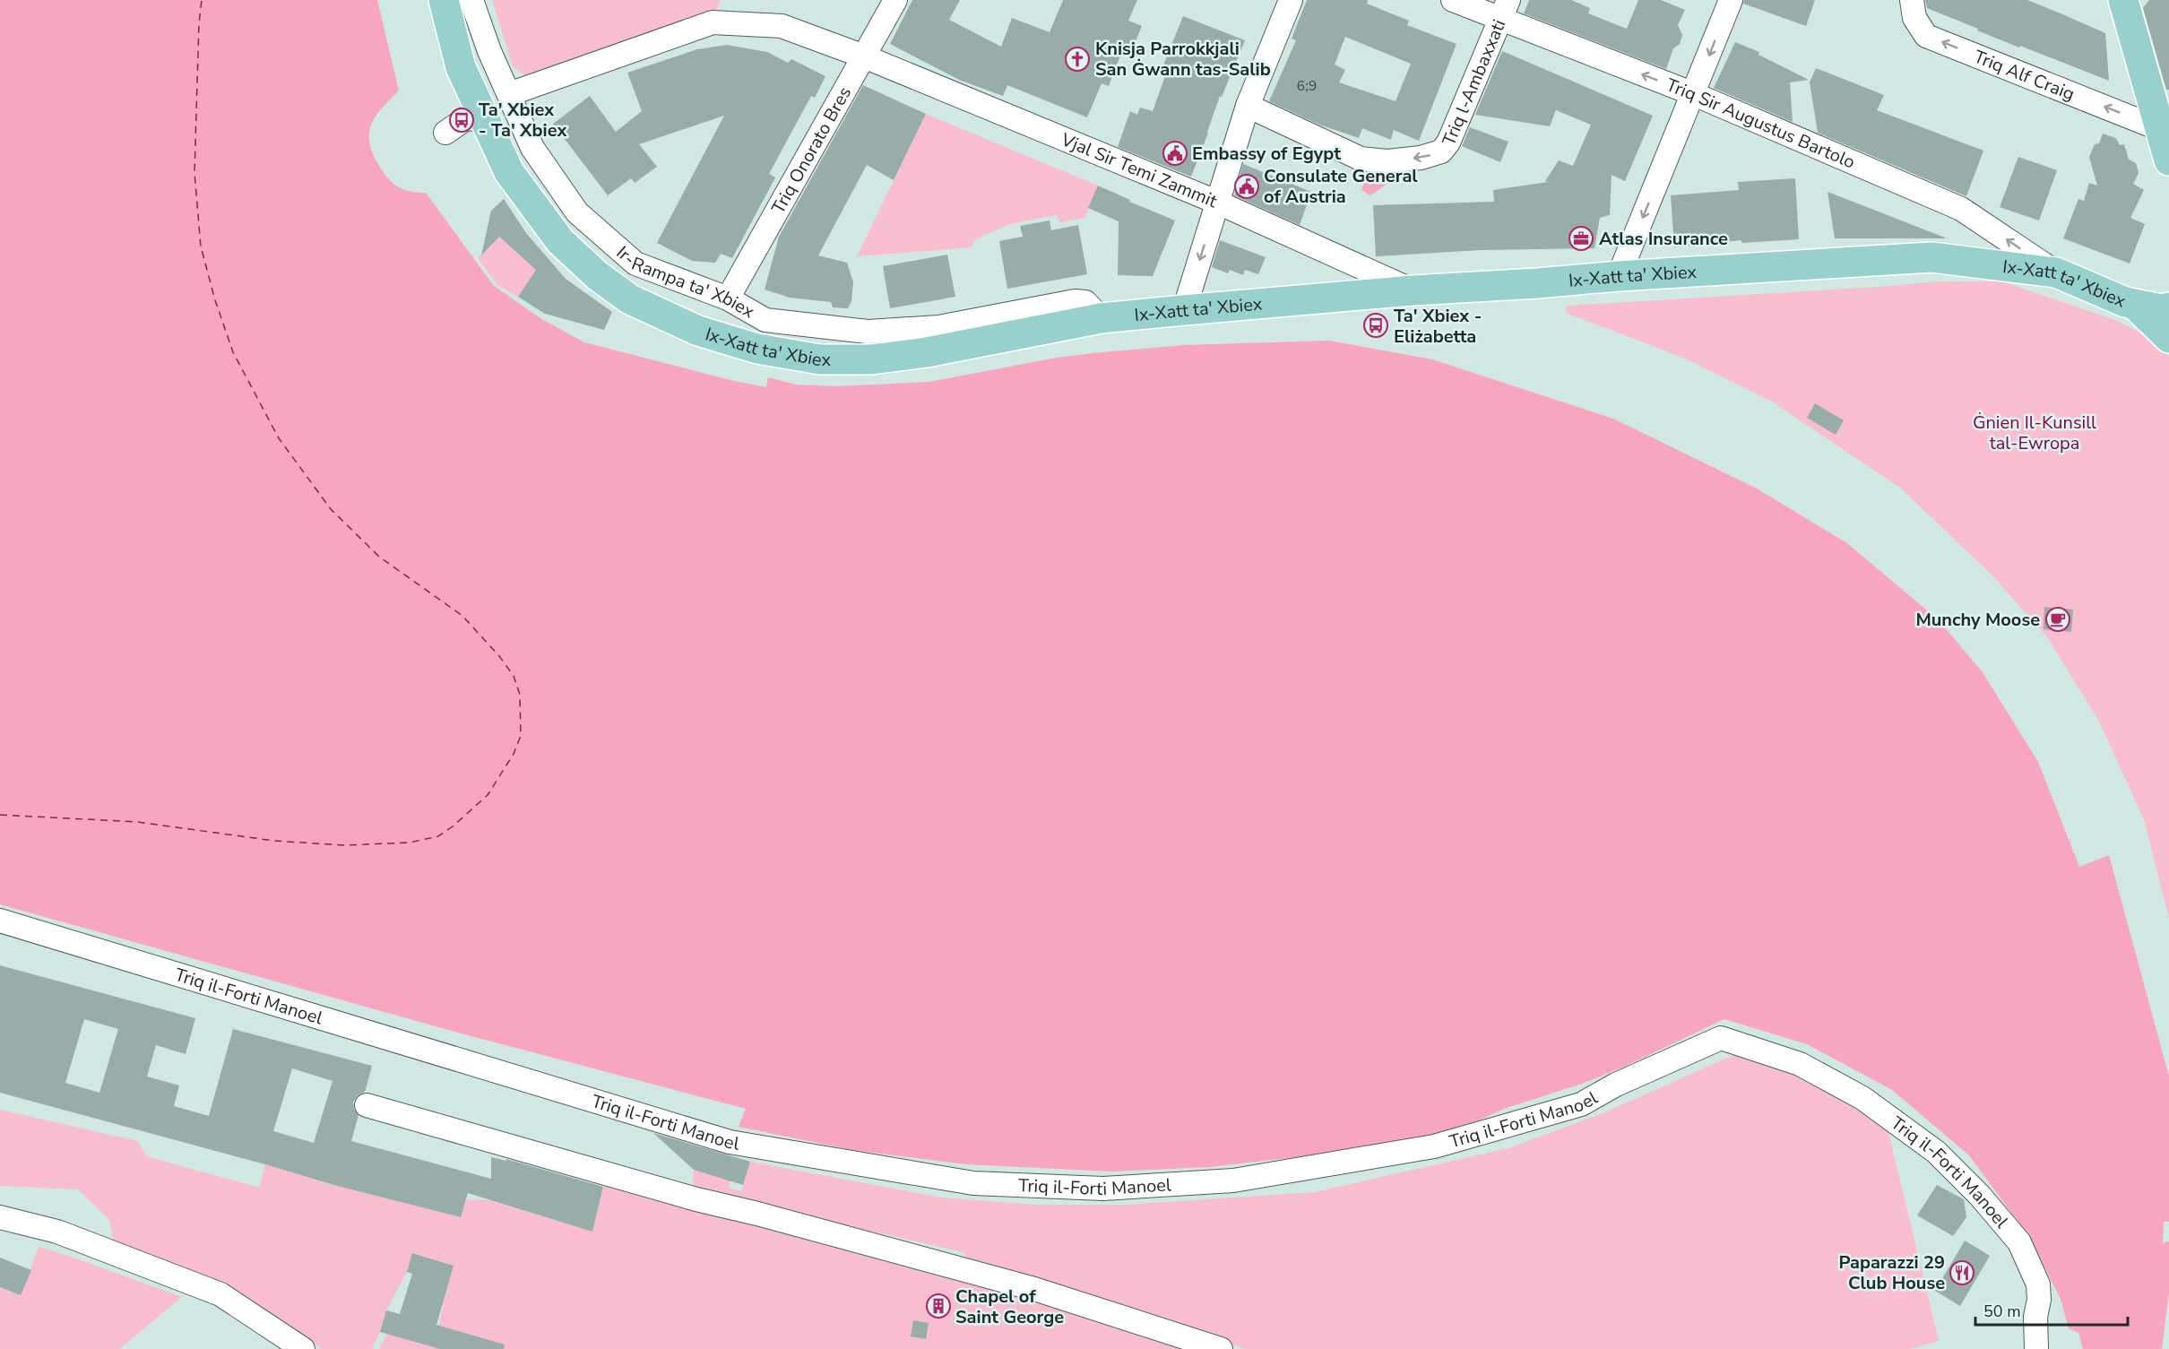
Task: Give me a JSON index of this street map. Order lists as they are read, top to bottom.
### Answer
{
  "streets": {
    "main road": ["Ix-Xatt ta' Xbiex"],
    "street": [
      "Triq Alf Craig",
      "Triq l-Ambaxxati",
      "Triq Sir Augustus Bartolo",
      "Triq Onorato Bres",
      "Vjal Sir Temi Zammit",
      "Ir-Rampa ta' Xbiex",
      "Triq il-Forti Manoel"
    ]
  },
  "crossings": [
    ["Triq l-Ambaxxati", "Triq Sir Augustus Bartolo"],
    ["Triq Sir Augustus Bartolo", "Ix-Xatt ta' Xbiex"],
    ["Triq Onorato Bres", "Vjal Sir Temi Zammit"],
    ["Triq Onorato Bres", "Ir-Rampa ta' Xbiex"],
    ["Vjal Sir Temi Zammit", "Ix-Xatt ta' Xbiex"],
    ["Vjal Sir Temi Zammit", "Ir-Rampa ta' Xbiex"],
    ["Ix-Xatt ta' Xbiex", "Ir-Rampa ta' Xbiex"]
  ],
  "one_way": ["Triq Alf Craig", "Triq Sir Augustus Bartolo"],
  "parks": ["Ġnien Il-Kunsill tal-Ewropa"],
  "places": {
    "church": ["Knisja Parrokkjali San Ġwann tas-Salib"],
    "bus stop": ["Ta' Xbiex - Ta' Xbiex", "Ta' Xbiex - Eliżabetta"],
    "public building": ["Embassy of Egypt", "Consulate General of Austria"],
    "office": ["Atlas Insurance"],
    "cafe": ["Munchy Moose"],
    "restaurant": ["Paparazzi 29 Club House"],
    "building": ["Chapel of Saint George"]
  },
  "house_numbers": ["6;9"],
  "scale_bar": "50 m"
}
